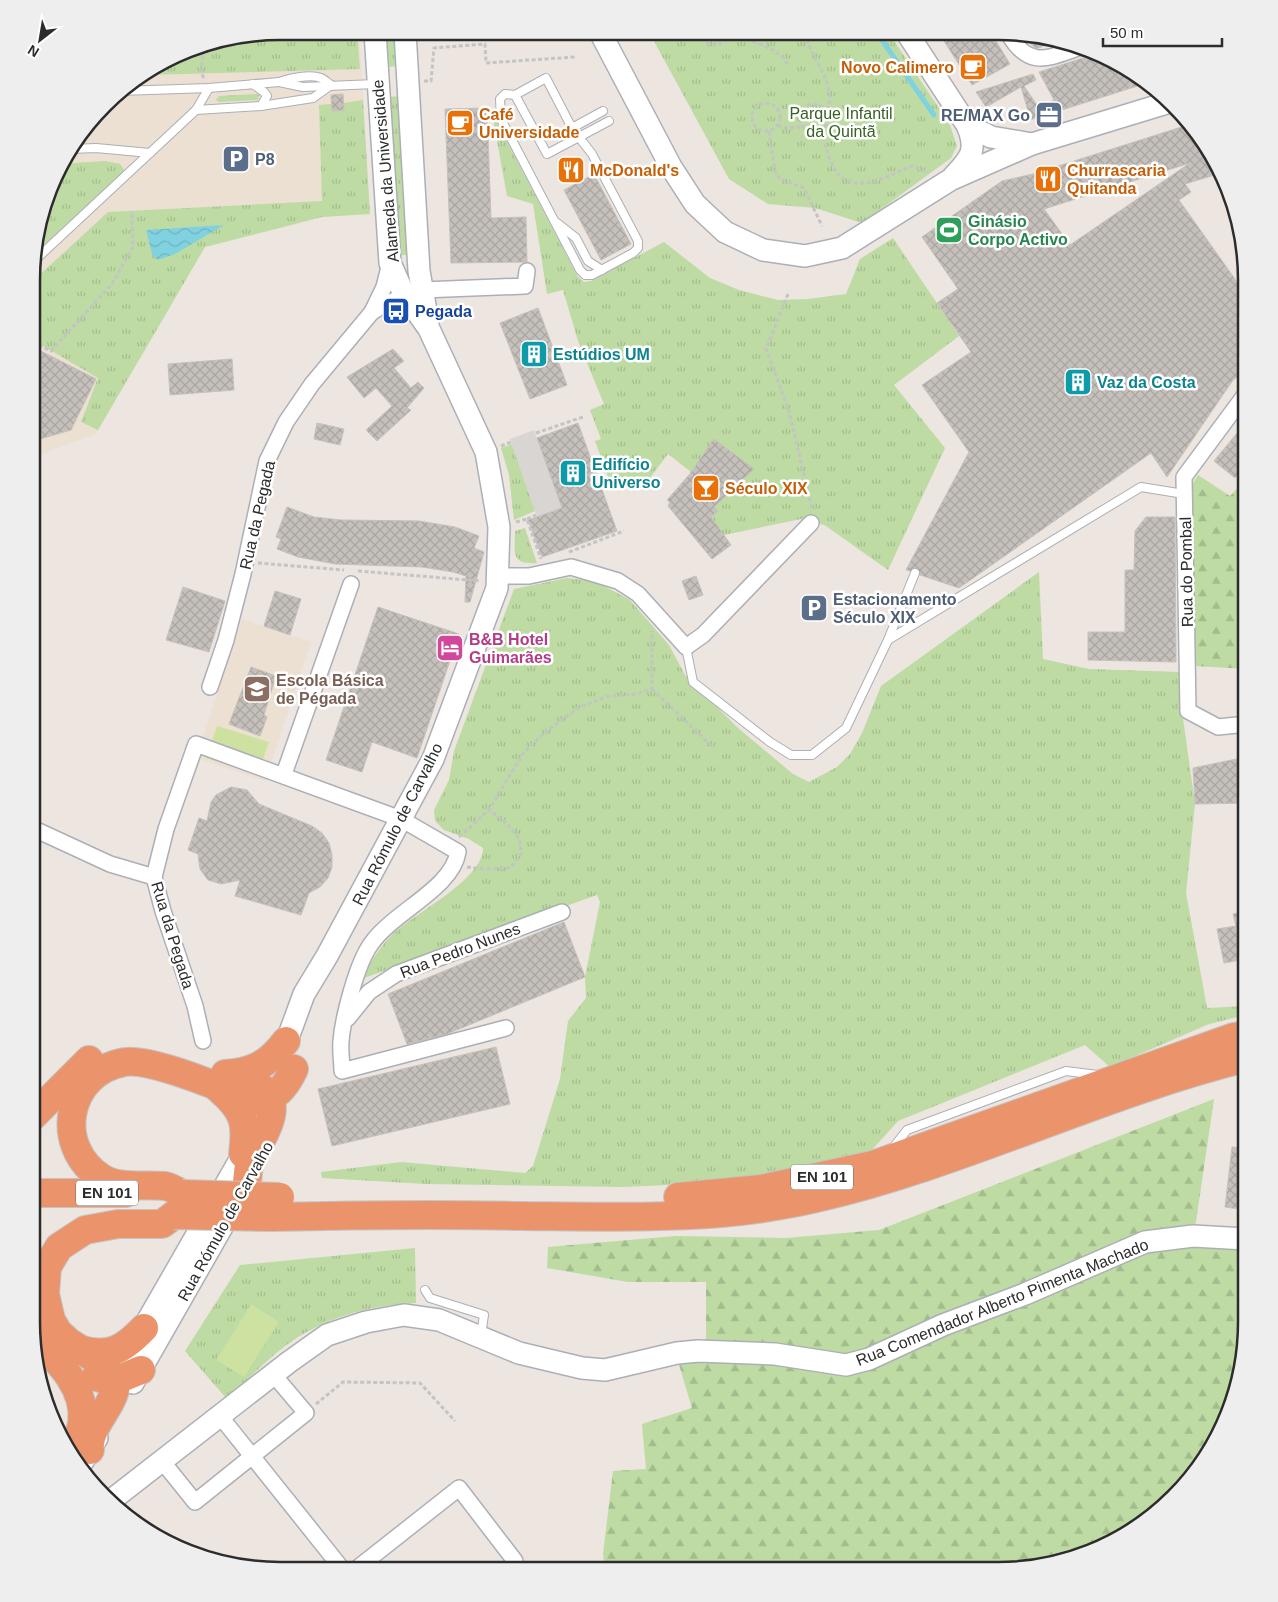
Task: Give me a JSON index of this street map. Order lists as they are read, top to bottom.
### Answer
{
  "streets": {
    "highway": ["EN 101"],
    "street": [
      "Alameda da Universidade",
      "Rua da Pegada",
      "Rua do Pombal",
      "Rua Rómulo de Carvalho",
      "Rua Pedro Nunes",
      "Rua Comendador Alberto Pimenta Machado"
    ]
  },
  "crossings": [
    ["Alameda da Universidade", "Rua Rómulo de Carvalho"]
  ],
  "parks": ["Parque Infantil da Quintã"],
  "places": {
    "cafe": ["Novo Calimero", "Café Universidade"],
    "office": ["RE/MAX Go"],
    "parking": ["P8", "Estacionamento Século XIX"],
    "restaurant": ["McDonald's", "Churrascaria Quitanda"],
    "sports": ["Ginásio Corpo Activo"],
    "bus stop": ["Pegada"],
    "building": ["Estúdios UM", "Vaz da Costa", "Edifício Universo"],
    "bar": ["Século XIX"],
    "hotel": ["B&B Hotel Guimarães"],
    "school or university": ["Escola Básica de Pégada"]
  },
  "scale_bar": "50 m",
  "north": "bottom left"
}
